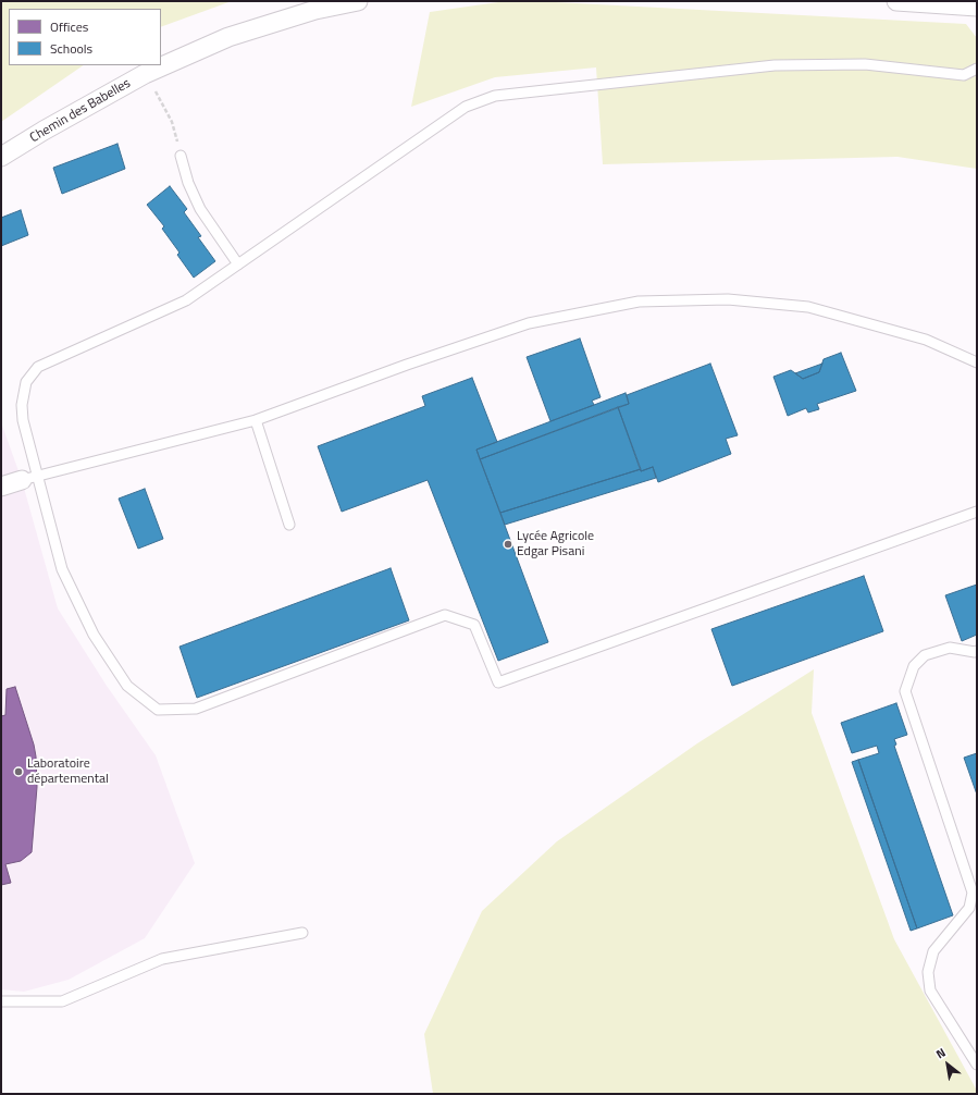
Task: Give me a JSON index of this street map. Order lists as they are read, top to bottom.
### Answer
{
  "streets": {
    "street": ["Chemin des Babelles"]
  },
  "places": ["Lycée Agricole Edgar Pisani", "Laboratoire départemental"],
  "legend": ["Offices", "Schools"],
  "north": "top left"
}
